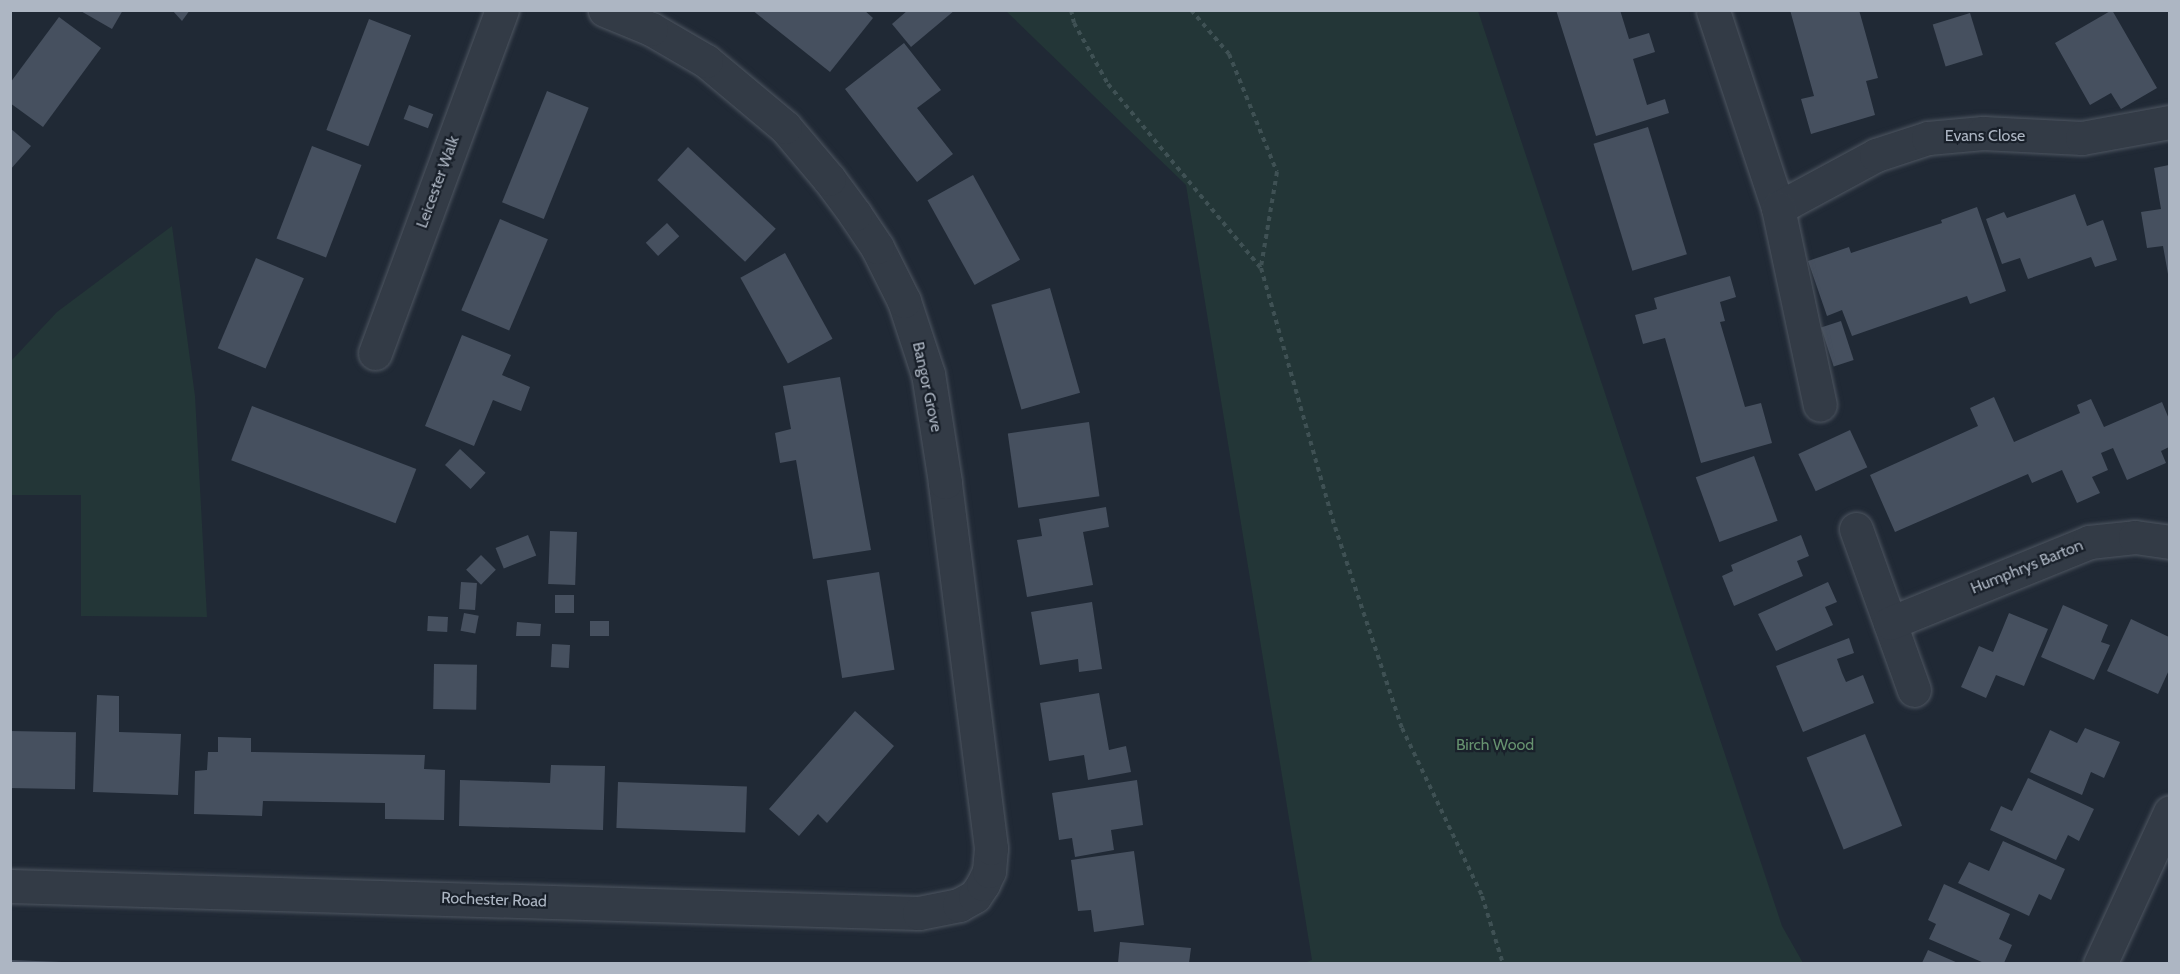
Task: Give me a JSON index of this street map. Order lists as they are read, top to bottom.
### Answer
{
  "streets": {
    "street": [
      "Evans Close",
      "Leicester Walk",
      "Bangor Grove",
      "Humphrys Barton",
      "Rochester Road"
    ]
  },
  "crossings": [
    ["Bangor Grove", "Rochester Road"]
  ],
  "parks": ["Birch Wood"]
}
